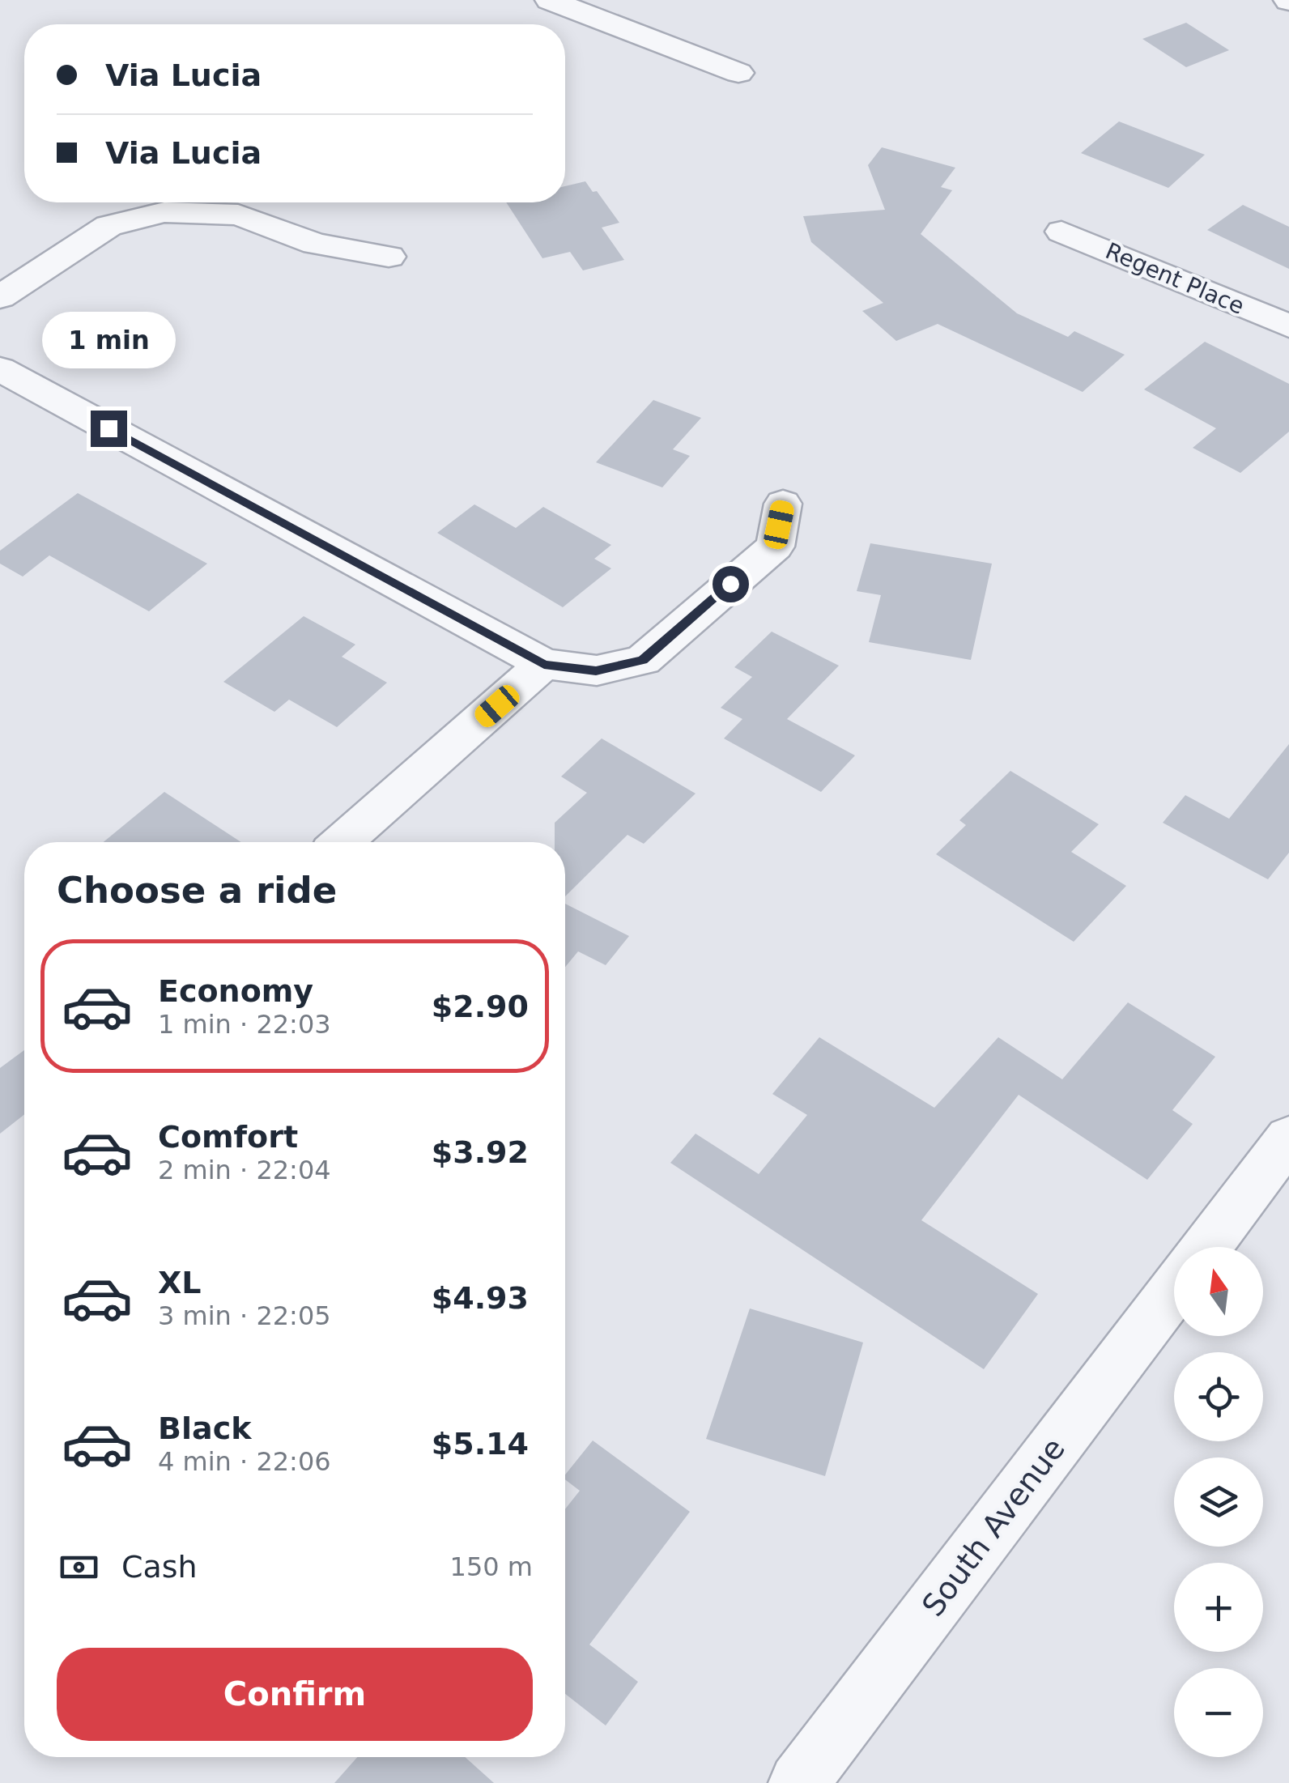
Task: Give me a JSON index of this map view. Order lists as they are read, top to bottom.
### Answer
{
  "streets": {
    "street": ["Regent Place", "South Avenue"]
  },
  "north": "top",
  "page": {
    "banner": ["Via Lucia", "Via Lucia"],
    "bubble": "1 min",
    "heading": "Choose a ride",
    "list": [
      {
        "name": "Economy",
        "note": "1 min · 22:03",
        "value": "$2.90"
      },
      {
        "name": "Comfort",
        "note": "2 min · 22:04",
        "value": "$3.92"
      },
      {
        "name": "XL",
        "note": "3 min · 22:05",
        "value": "$4.93"
      },
      {
        "name": "Black",
        "note": "4 min · 22:06",
        "value": "$5.14"
      }
    ],
    "map_buttons": ["+", "−"],
    "pay": ["Cash", "150 m"],
    "buttons": "Confirm"
  }
}
